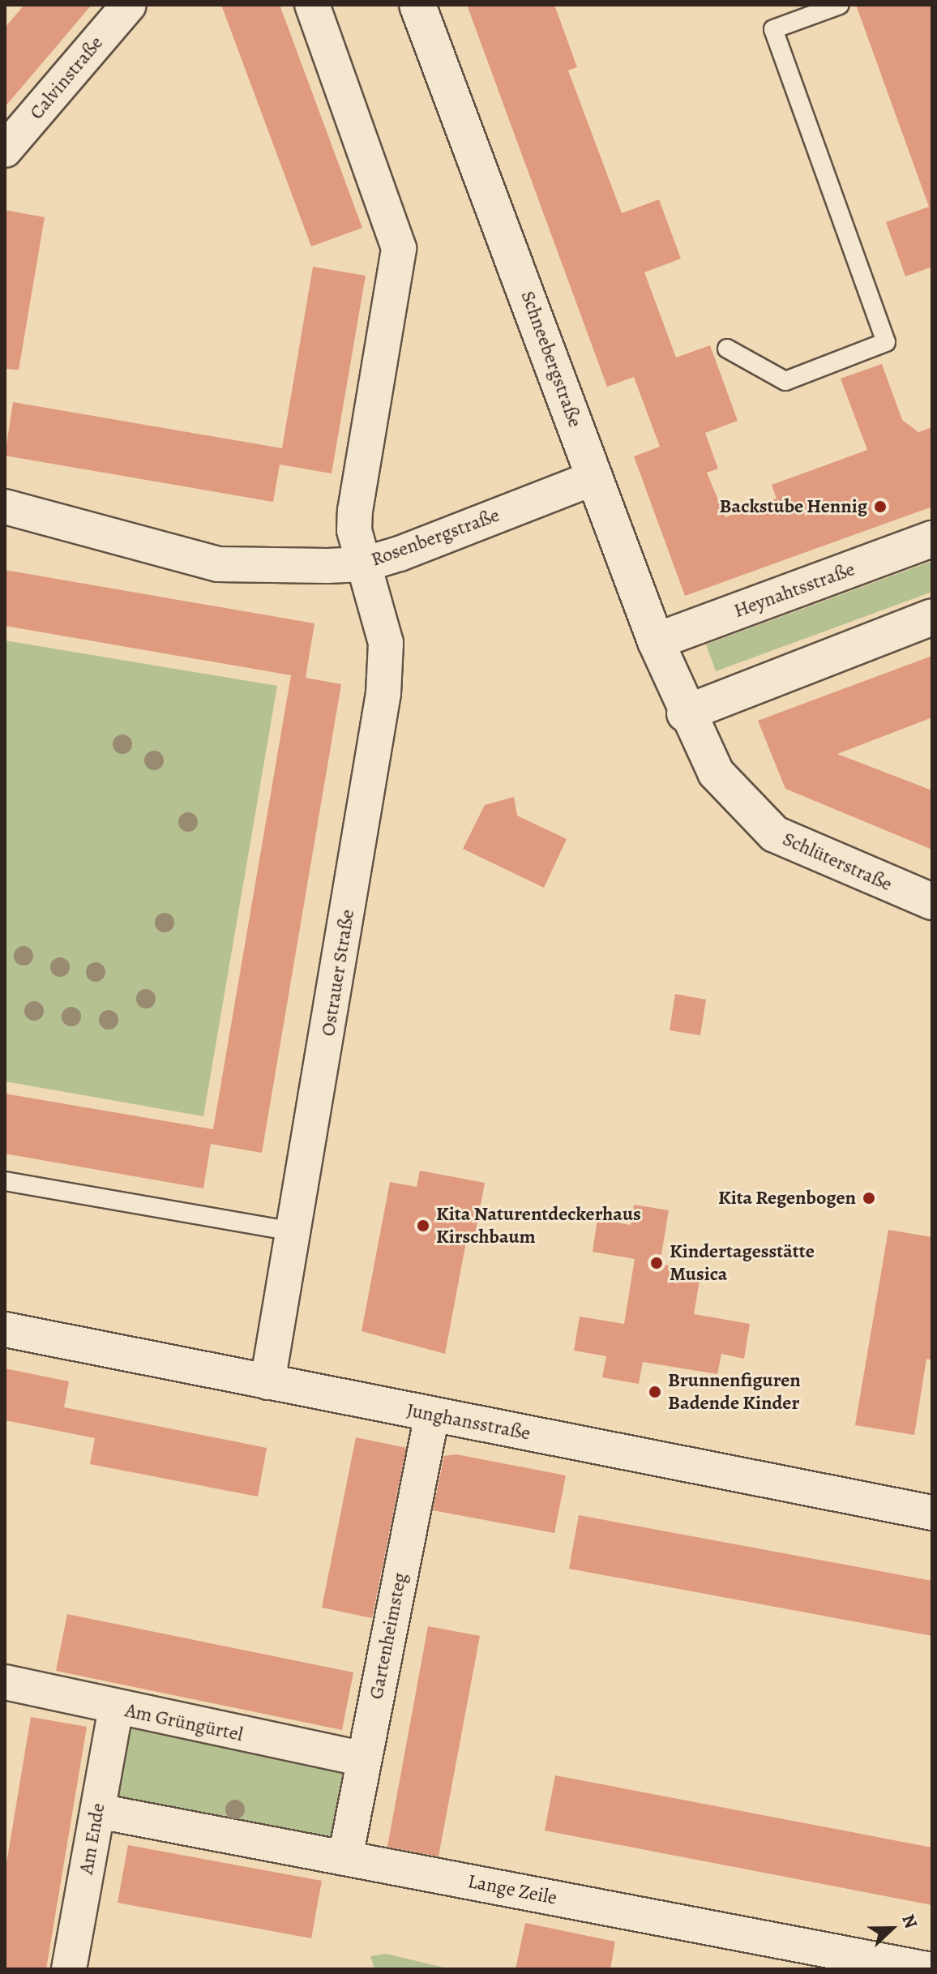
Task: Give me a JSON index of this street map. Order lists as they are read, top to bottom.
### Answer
{
  "streets": {
    "street": [
      "Calvinstraße",
      "Schneebergstraße",
      "Rosenbergstraße",
      "Heynahtsstraße",
      "Schlüterstraße",
      "Ostrauer Straße",
      "Junghansstraße",
      "Gartenheimsteg",
      "Am Grüngürtel",
      "Am Ende",
      "Lange Zeile"
    ]
  },
  "crossings": [
    ["Schneebergstraße", "Rosenbergstraße"],
    ["Schneebergstraße", "Heynahtsstraße"],
    ["Schneebergstraße", "Schlüterstraße"],
    ["Rosenbergstraße", "Ostrauer Straße"],
    ["Ostrauer Straße", "Junghansstraße"],
    ["Junghansstraße", "Gartenheimsteg"],
    ["Gartenheimsteg", "Am Grüngürtel"],
    ["Gartenheimsteg", "Lange Zeile"],
    ["Am Grüngürtel", "Am Ende"],
    ["Am Ende", "Lange Zeile"]
  ],
  "places": [
    "Backstube Hennig",
    "Kita Regenbogen",
    "Kita Naturentdeckerhaus Kirschbaum",
    "Kindertagesstätte Musica",
    "Brunnenfiguren Badende Kinder"
  ],
  "north": "right"
}
